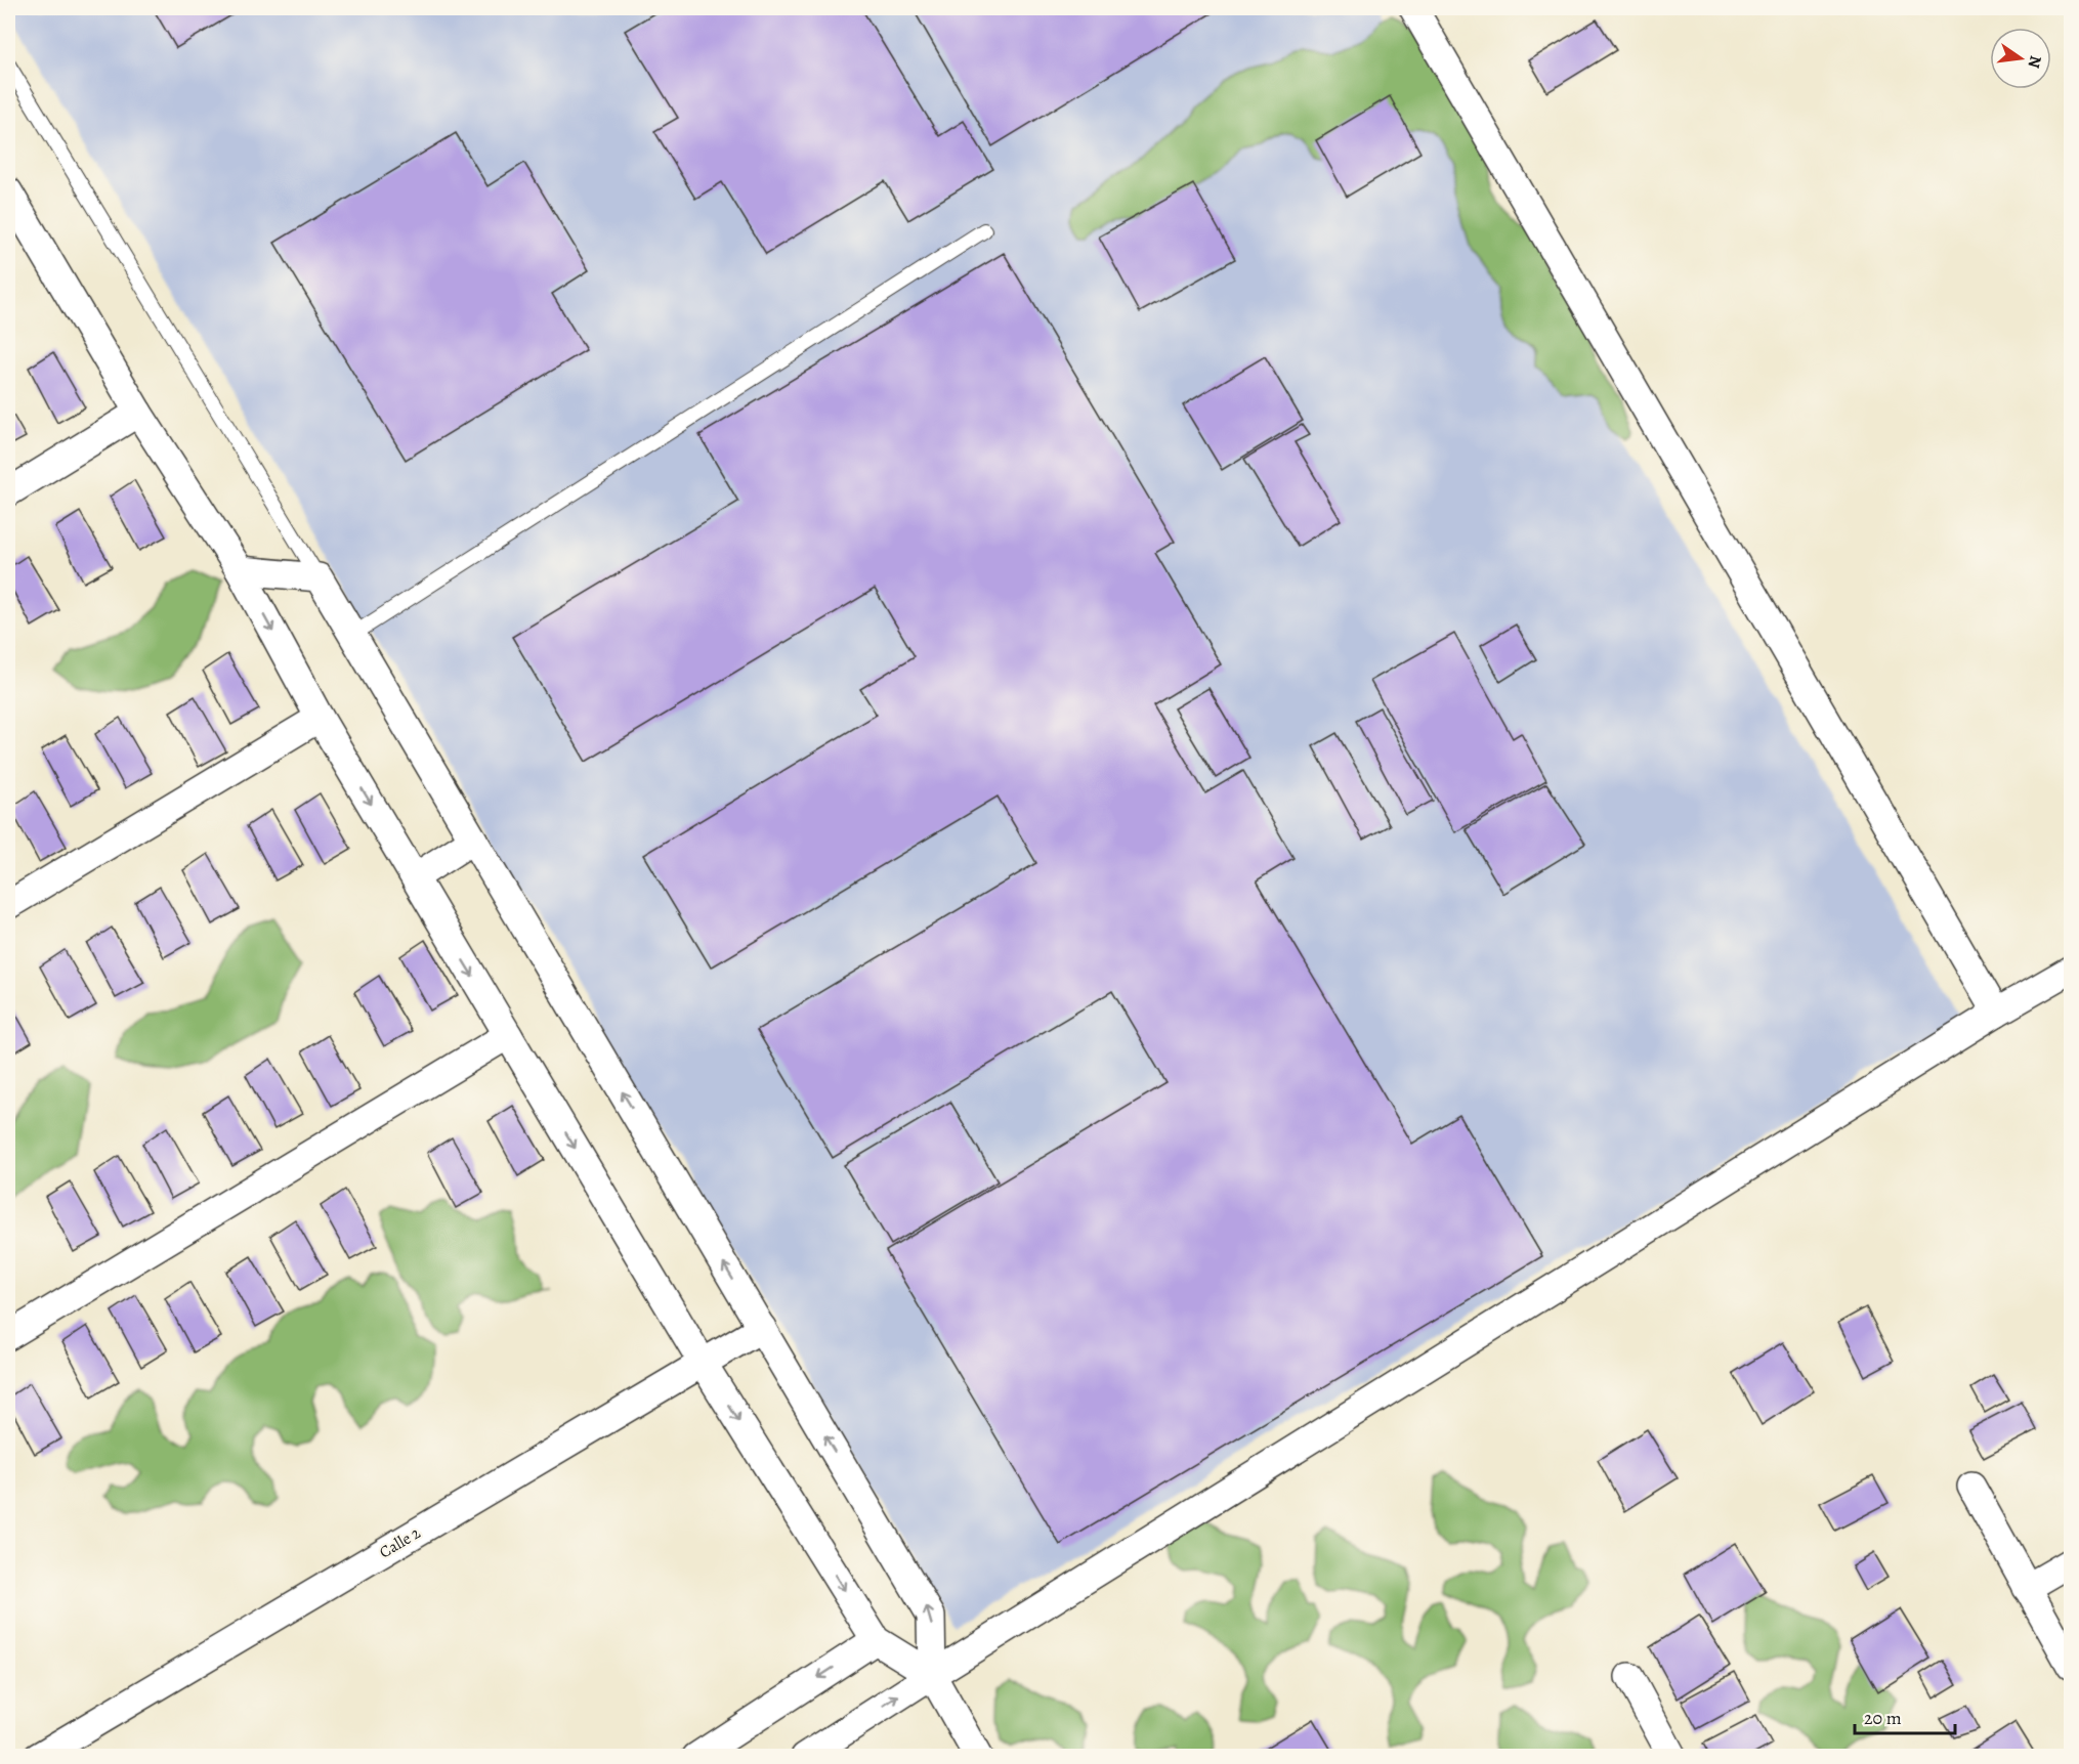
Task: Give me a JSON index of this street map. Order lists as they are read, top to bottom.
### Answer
{
  "streets": {
    "street": ["Calle 2"]
  },
  "scale_bar": "20 m",
  "north": "right"
}
